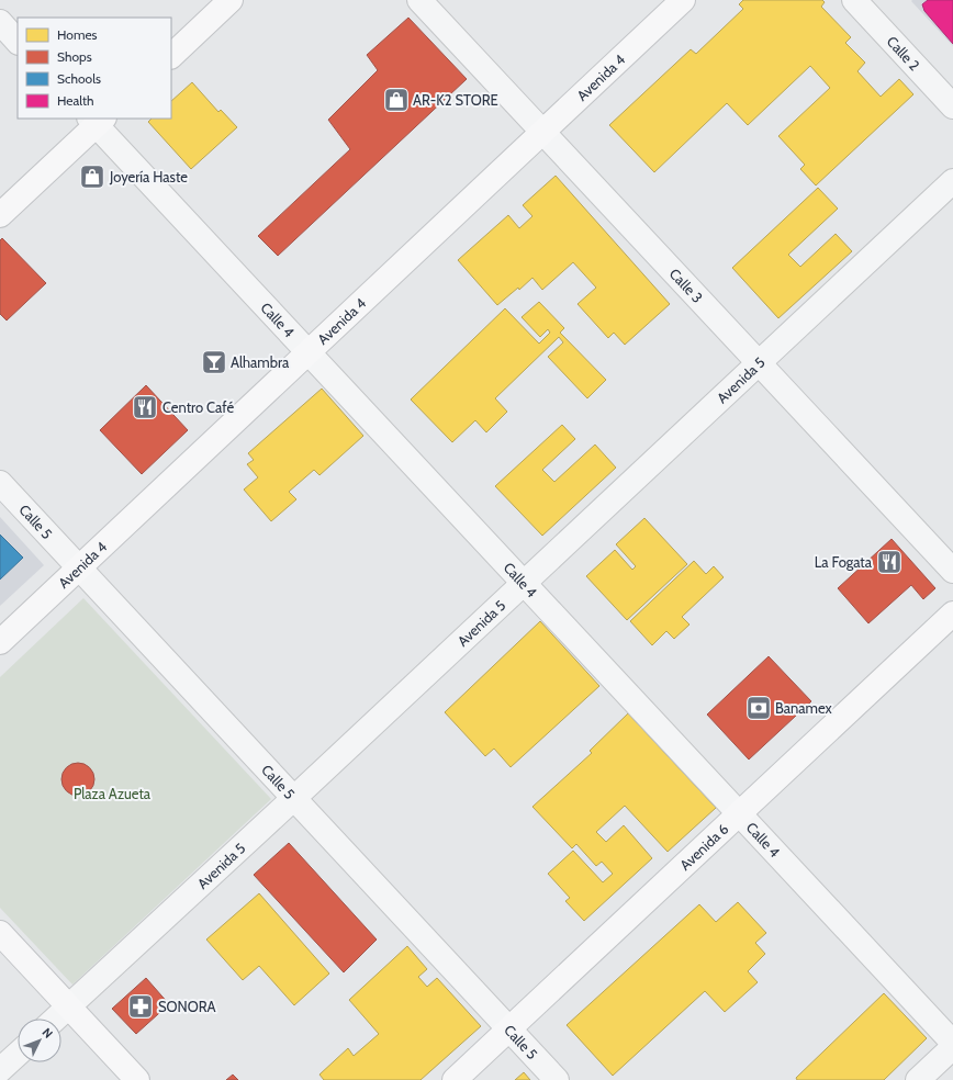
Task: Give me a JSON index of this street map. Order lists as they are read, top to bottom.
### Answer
{
  "streets": {
    "main road": ["Avenida 4", "Avenida 6"],
    "street": [
      "Calle 2",
      "Calle 3",
      "Calle 4",
      "Avenida 5",
      "Calle 5"
    ]
  },
  "crossings": [
    ["Avenida 4", "Calle 3"],
    ["Avenida 4", "Calle 4"],
    ["Avenida 4", "Calle 5"],
    ["Calle 3", "Avenida 5"],
    ["Calle 4", "Avenida 5"],
    ["Calle 4", "Avenida 6"],
    ["Avenida 5", "Calle 5"],
    ["Calle 5", "Avenida 6"]
  ],
  "parks": ["Plaza Azueta"],
  "places": {
    "shop": ["AR-K2 STORE", "Joyería Haste"],
    "bar": ["Alhambra"],
    "restaurant": ["Centro Café", "La Fogata"],
    "bank": ["Banamex"],
    "pharmacy": ["SONORA"]
  },
  "legend": [
    "Homes",
    "Shops",
    "Schools",
    "Health"
  ],
  "north": "top right"
}
